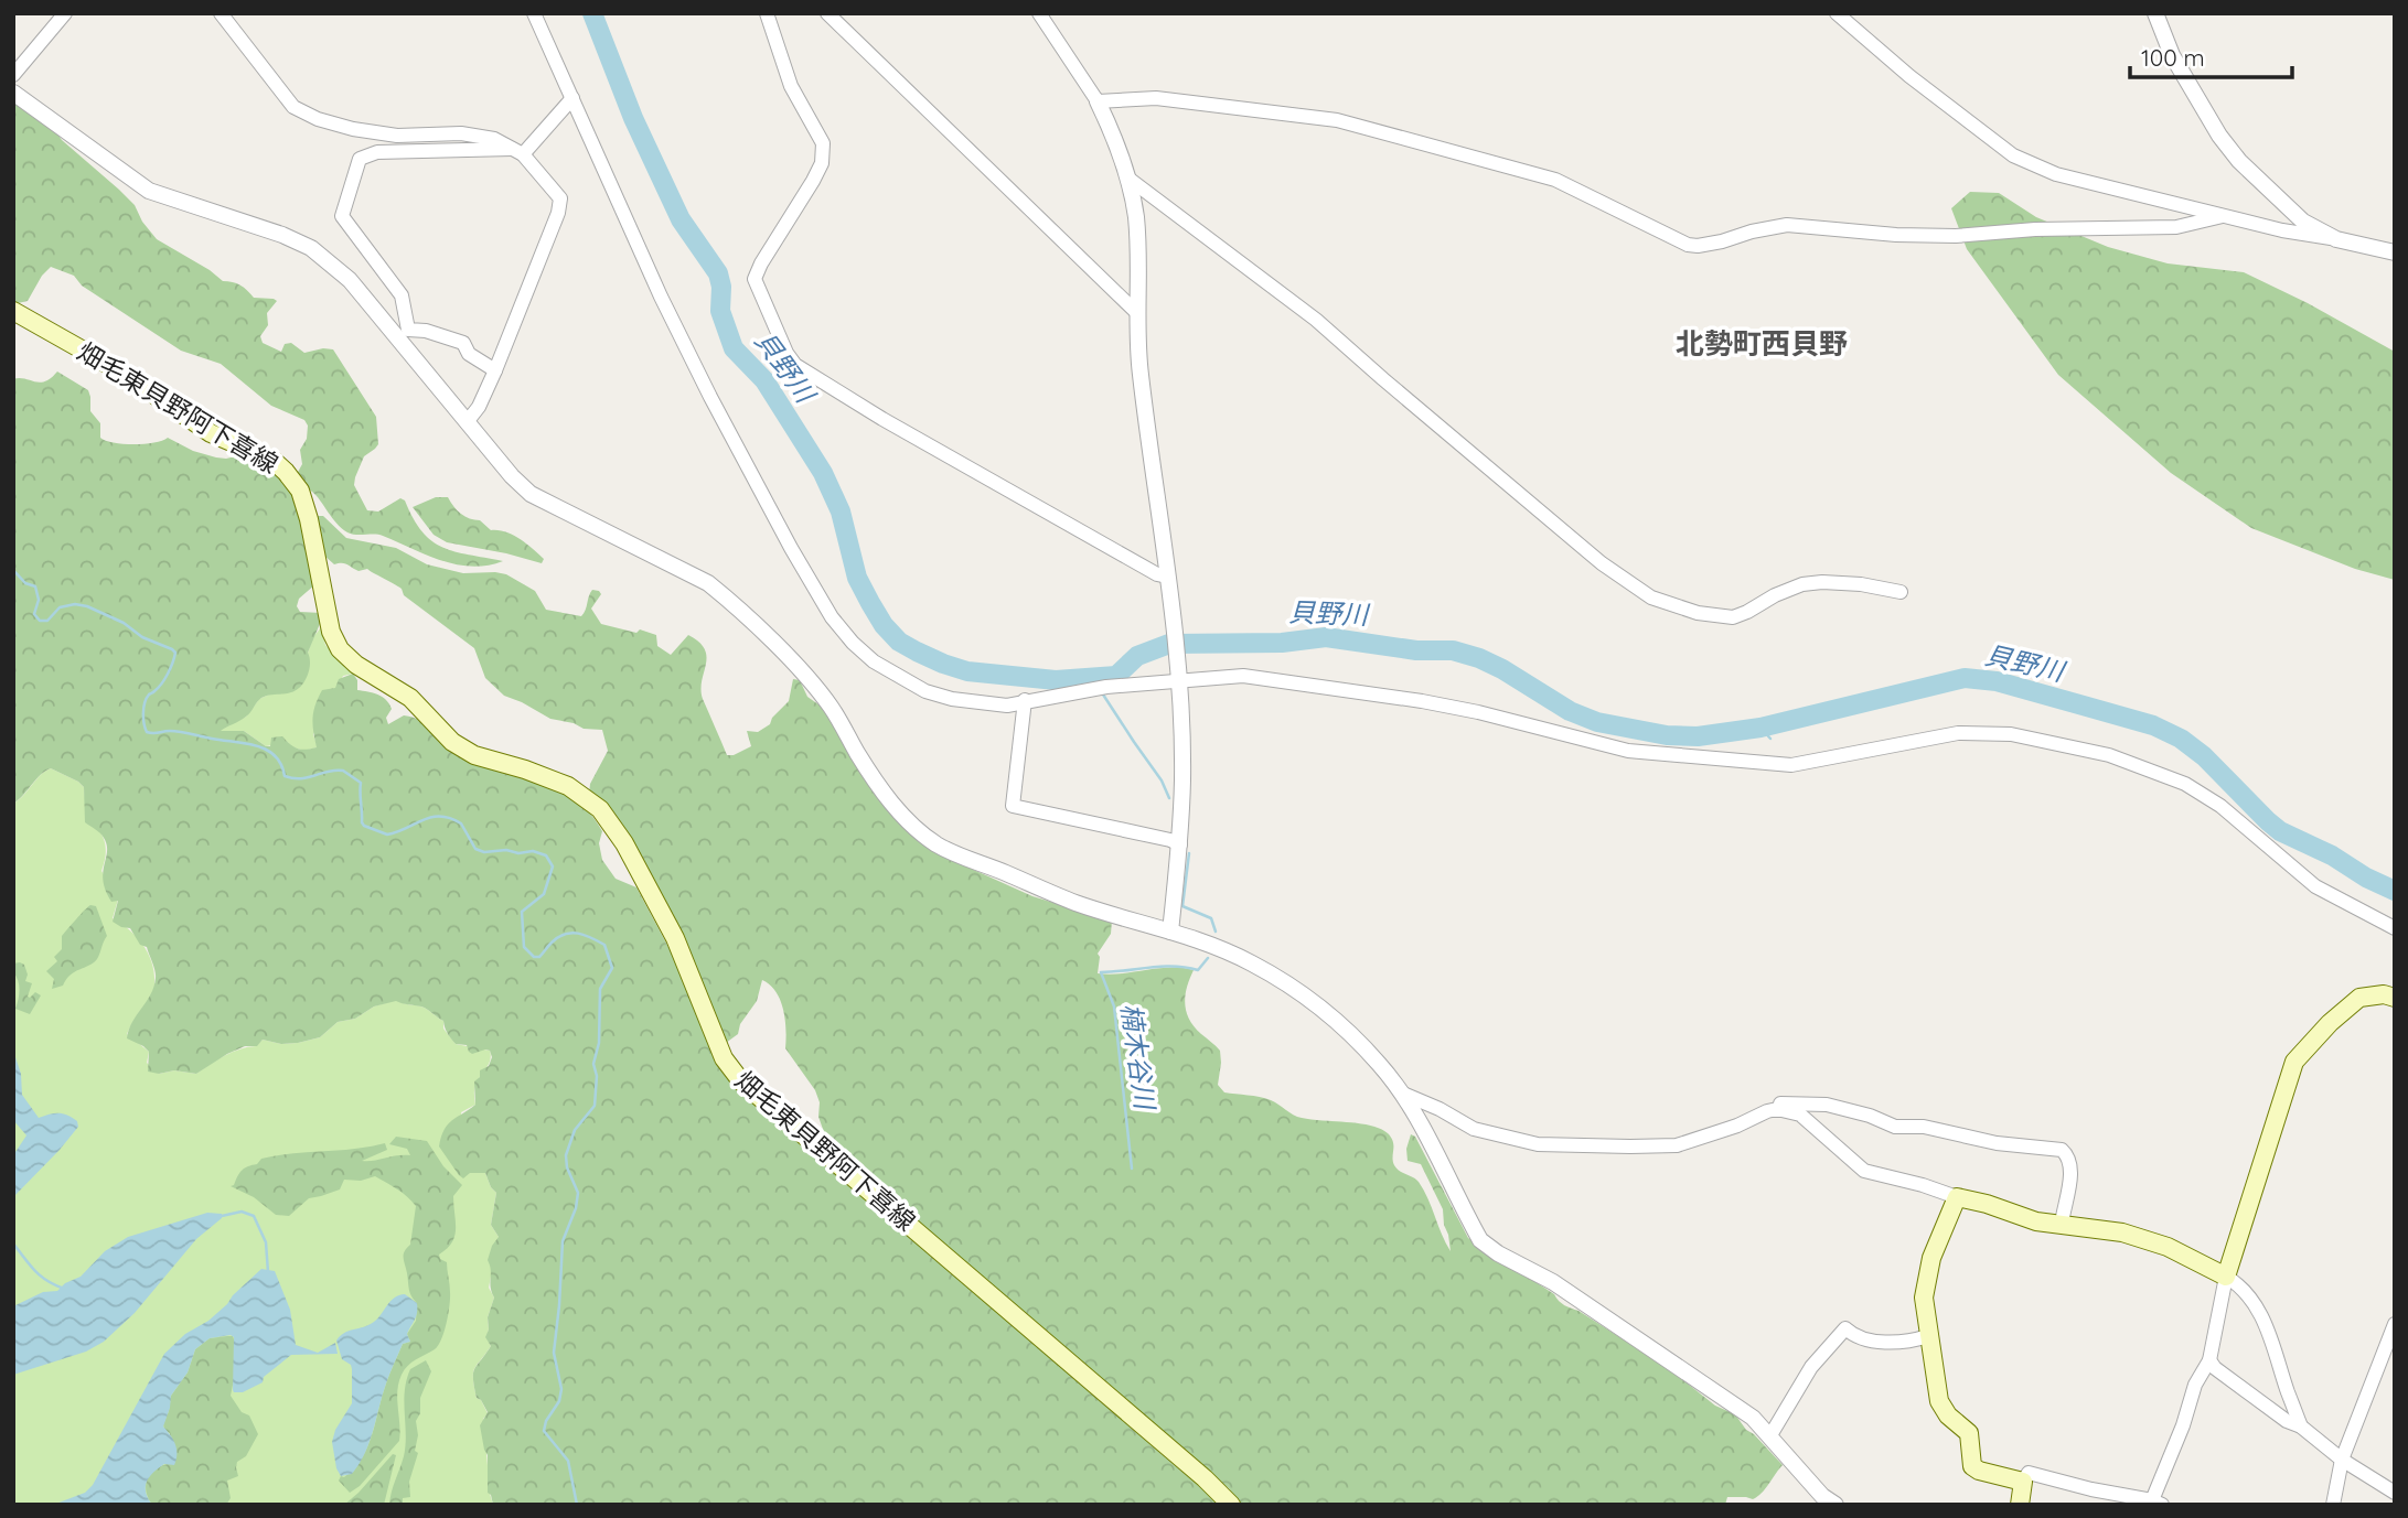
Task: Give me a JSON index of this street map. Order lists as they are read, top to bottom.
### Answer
{
  "streets": {
    "main road": ["畑毛東貝野阿下喜線"]
  },
  "districts": ["北勢町西貝野"],
  "water": ["貝野川", "楠木谷川"],
  "scale_bar": "100 m"
}
